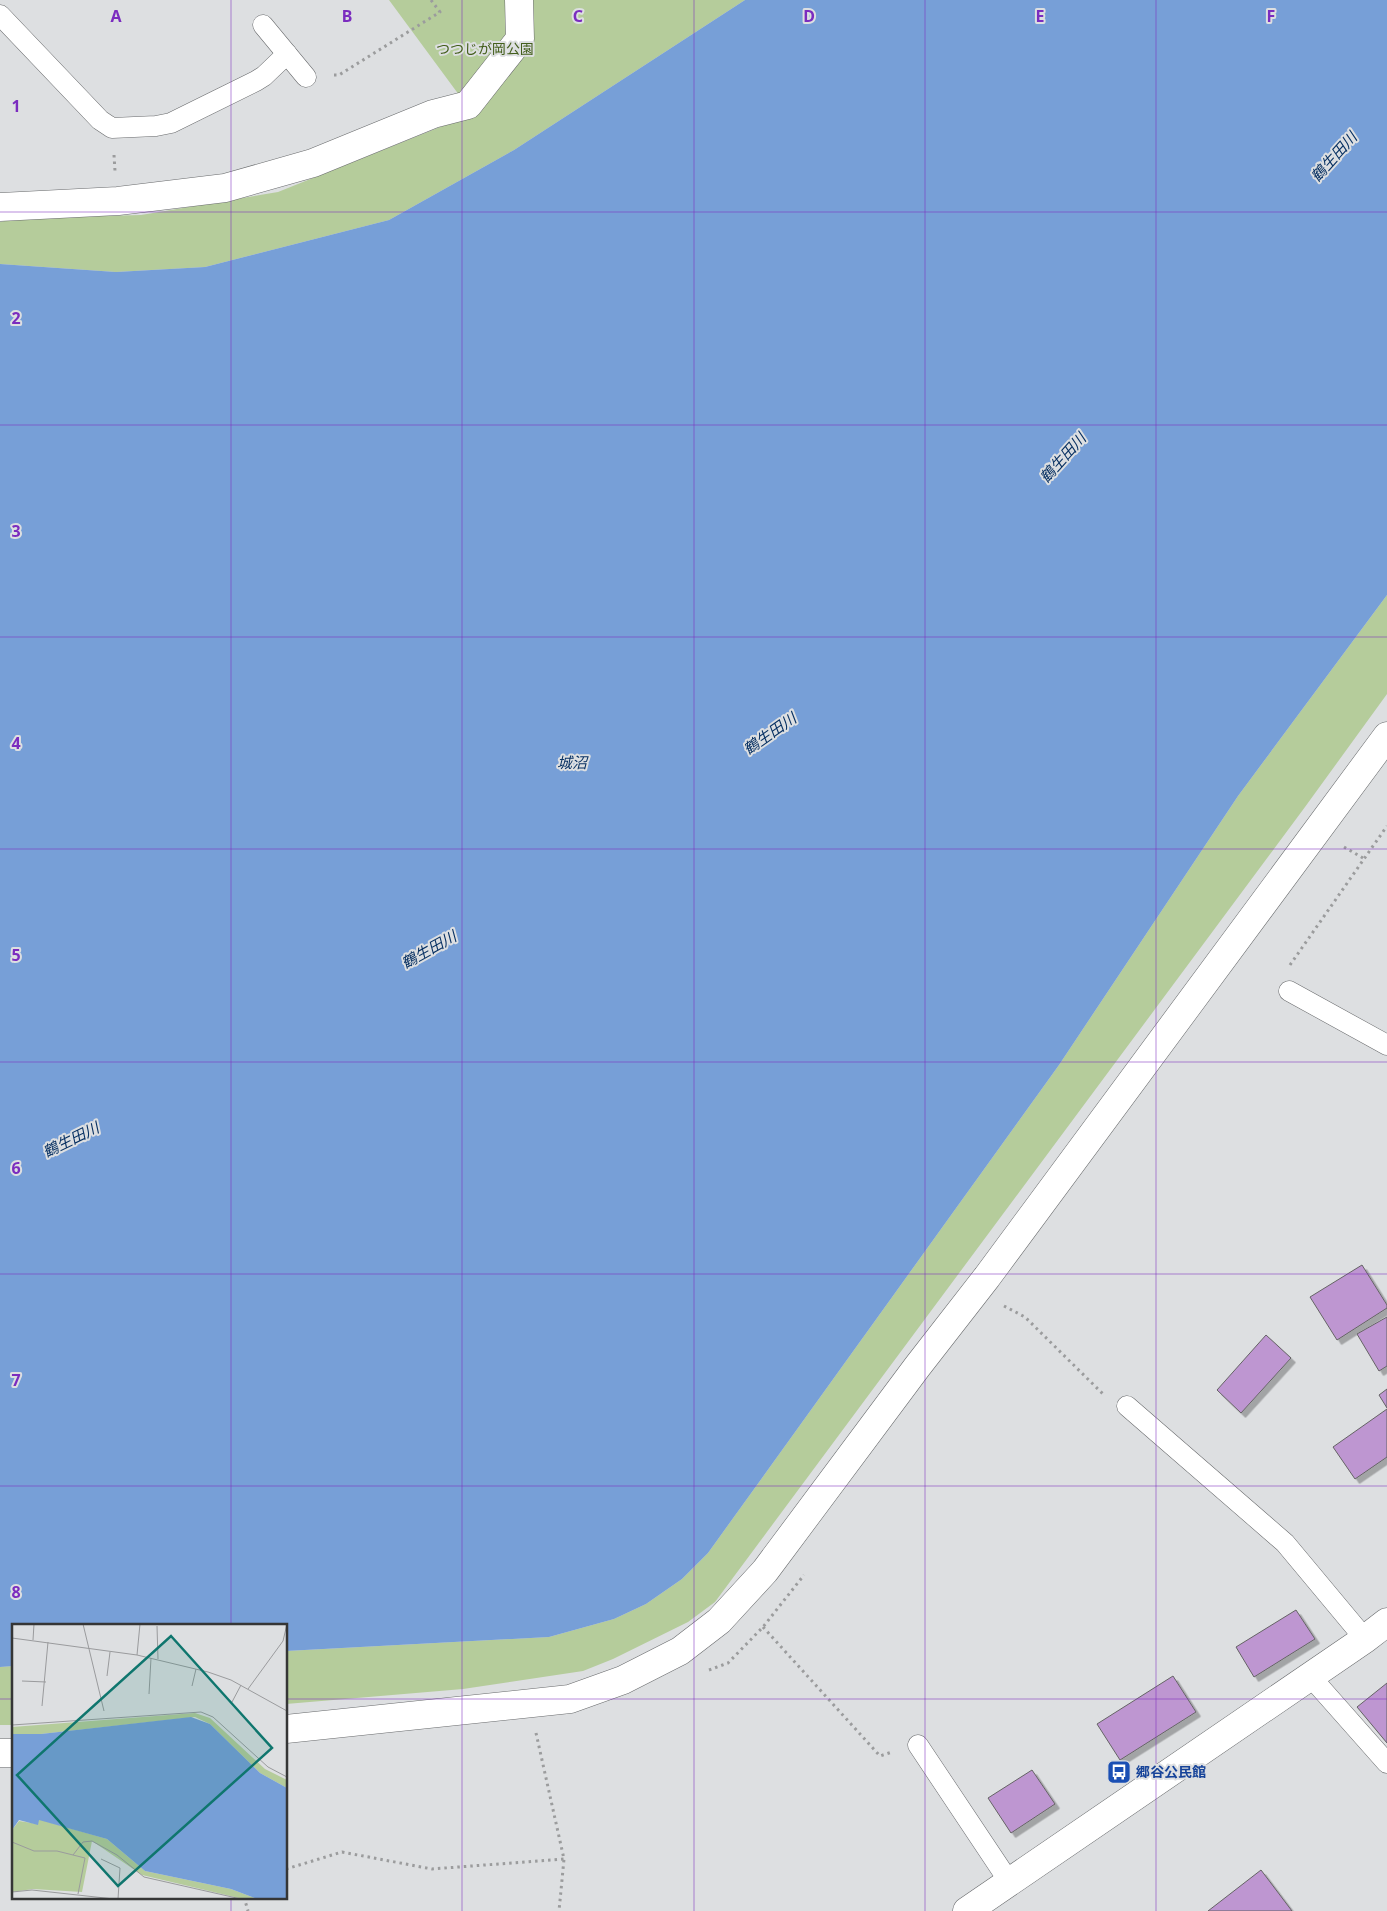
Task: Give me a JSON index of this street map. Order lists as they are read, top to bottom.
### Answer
{
  "water": ["鶴生田川", "城沼"],
  "parks": ["つつじが岡公園"],
  "places": {
    "bus stop": ["郷谷公民館"]
  },
  "grid": {
    "columns": [
      "A",
      "B",
      "C",
      "D",
      "E",
      "F"
    ],
    "rows": [
      "1",
      "2",
      "3",
      "4",
      "5",
      "6",
      "7",
      "8"
    ]
  }
}
